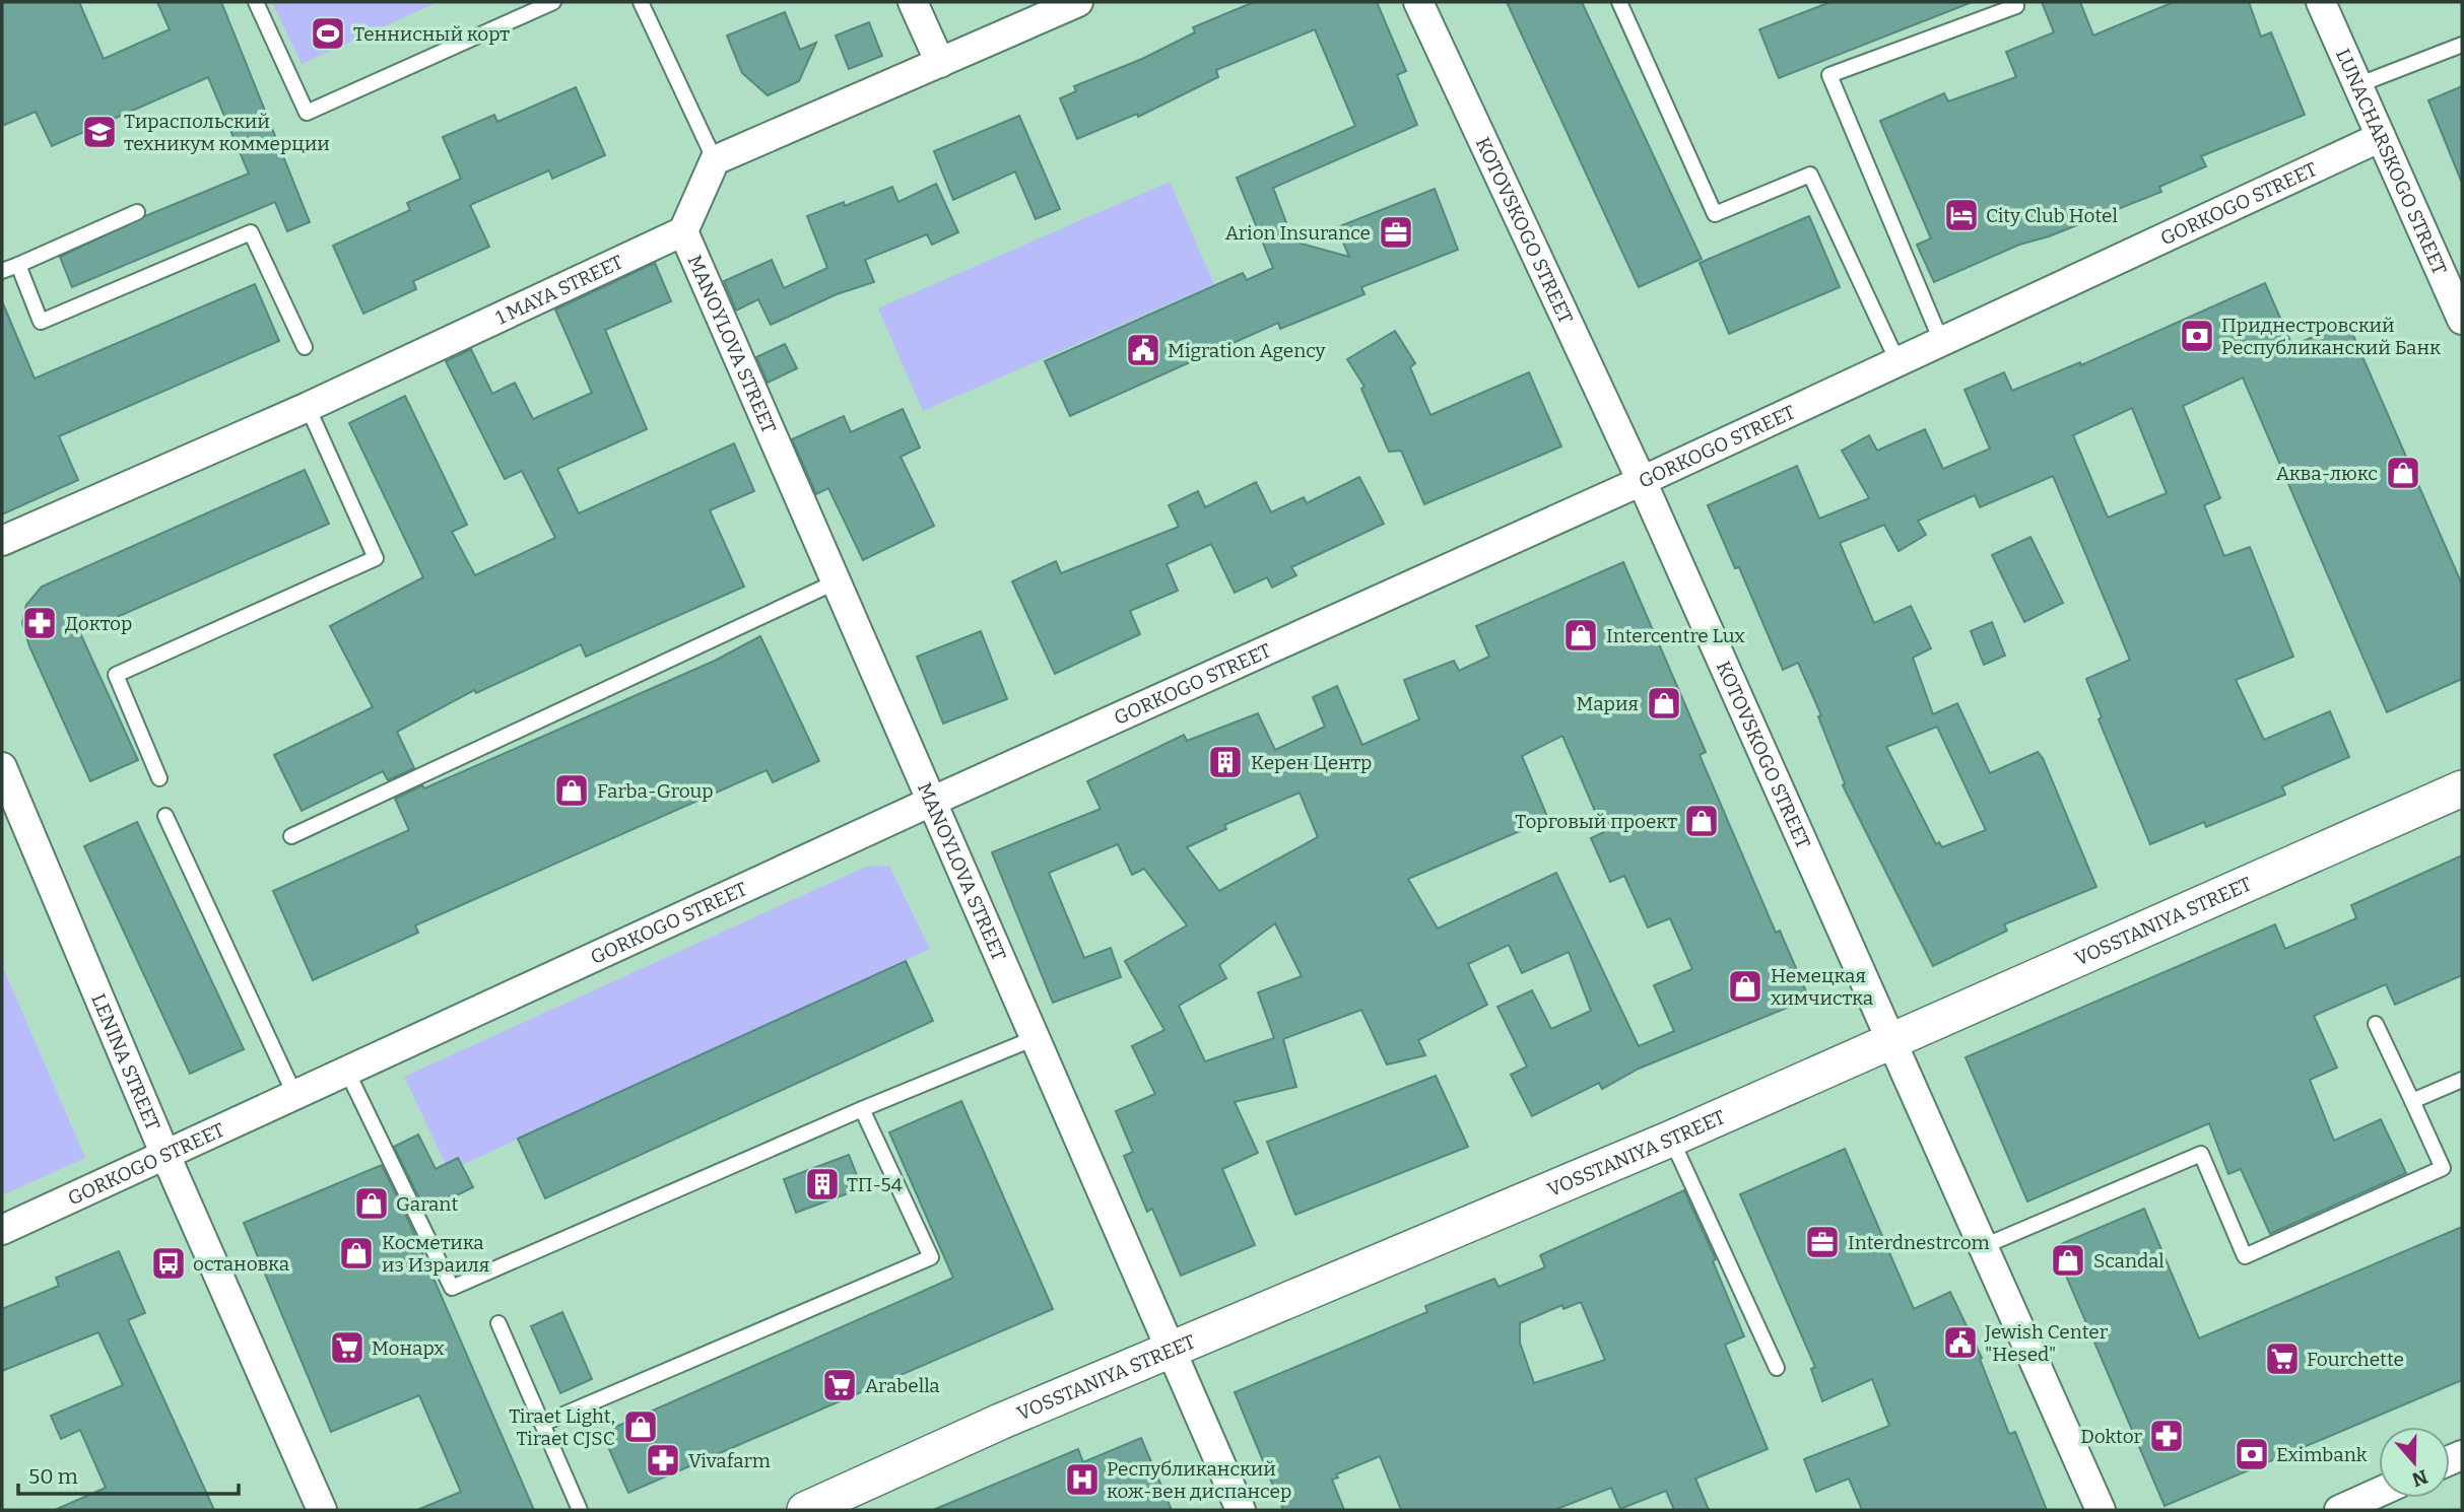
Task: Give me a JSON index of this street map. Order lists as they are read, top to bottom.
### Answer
{
  "streets": {
    "street": [
      "LUNACHARSKOGO STREET",
      "GORKOGO STREET",
      "KOTOVSKOGO STREET",
      "1 MAYA STREET",
      "MANOYLOVA STREET",
      "VOSSTANIYA STREET",
      "LENINA STREET"
    ]
  },
  "crossings": [
    ["LUNACHARSKOGO STREET", "GORKOGO STREET"],
    ["GORKOGO STREET", "KOTOVSKOGO STREET"],
    ["GORKOGO STREET", "MANOYLOVA STREET"],
    ["GORKOGO STREET", "LENINA STREET"],
    ["KOTOVSKOGO STREET", "VOSSTANIYA STREET"],
    ["1 MAYA STREET", "MANOYLOVA STREET"],
    ["MANOYLOVA STREET", "VOSSTANIYA STREET"]
  ],
  "places": {
    "sports": ["Теннисный корт"],
    "school or university": ["Тираспольский техникум коммерции"],
    "hotel": ["City Club Hotel"],
    "office": ["Arion Insurance", "Interdnestrcom"],
    "bank": ["Приднестровский Республиканский Банк", "Eximbank"],
    "public building": ["Migration Agency", "Jewish Center \"Hesed\""],
    "shop": [
      "Аква-люкс",
      "Intercentre Lux",
      "Мария",
      "Farba-Group",
      "Торговый проект",
      "Немецкая химчистка",
      "Garant",
      "Косметика из Израиля",
      "Scandal",
      "Tiraet Light, Tiraet CJSC"
    ],
    "pharmacy": ["Доктор", "Doktor", "Vivafarm"],
    "building": ["Керен Центр", "ТП-54"],
    "bus stop": ["остановка"],
    "supermarket": ["Монарх", "Fourchette", "Arabella"],
    "hospital": ["Республиканский кож-вен диспансер"]
  },
  "scale_bar": "50 m",
  "north": "bottom"
}
